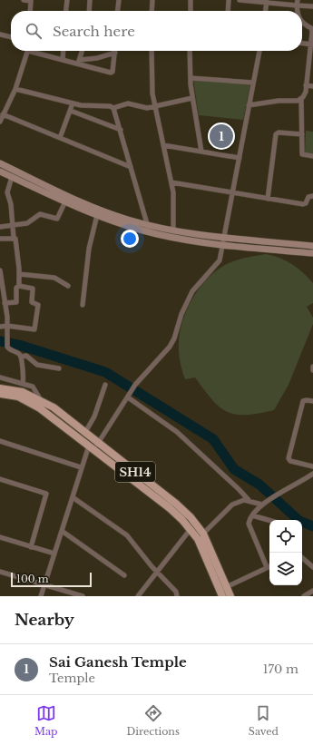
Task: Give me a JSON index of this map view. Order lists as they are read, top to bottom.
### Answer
{
  "streets": {
    "main road": ["SH14"]
  },
  "scale_bar": "100 m",
  "page": {
    "search": "Search here",
    "pins": "1",
    "scale": "100 m",
    "heading": "Nearby",
    "list": [
      {
        "mark": "1",
        "name": "Sai Ganesh Temple",
        "note": "Temple",
        "value": "170 m"
      }
    ],
    "nav": ["Map", "Directions", "Saved"]
  }
}
